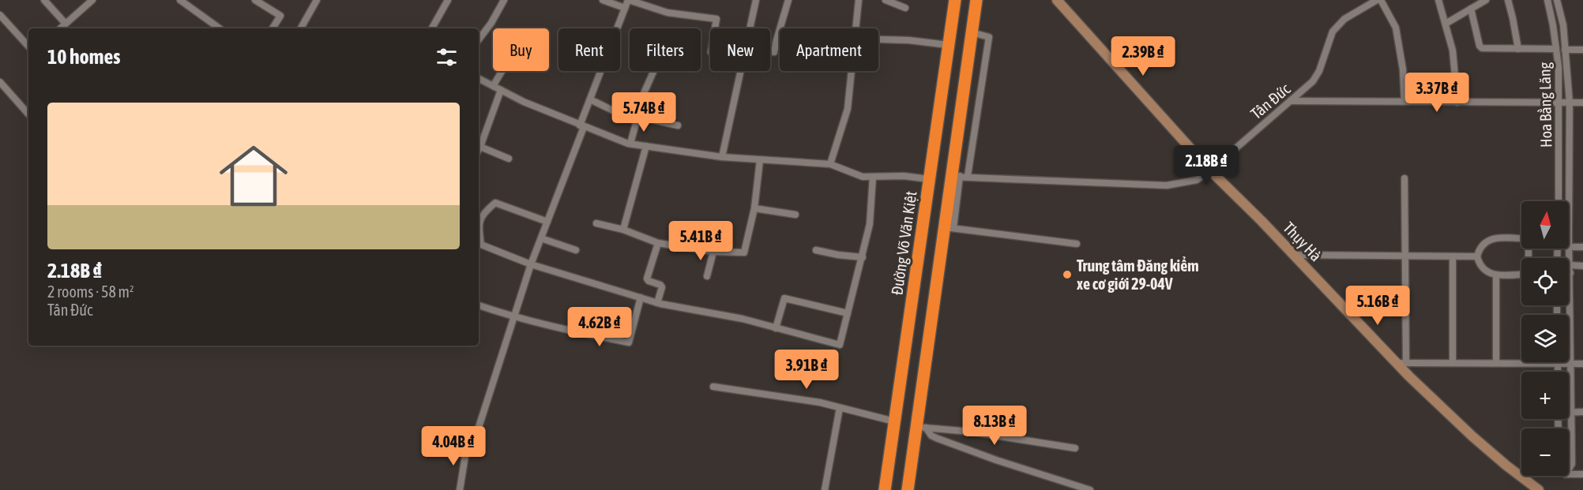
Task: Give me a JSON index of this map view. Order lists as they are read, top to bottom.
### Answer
{
  "streets": {
    "highway": ["Đường Võ Văn Kiệt"],
    "street": ["Tân Đức", "Hoa Bằng Lăng", "Thụy Hà"]
  },
  "crossings": [
    ["Tân Đức", "Thụy Hà"]
  ],
  "places": ["Trung tâm Đăng kiểm xe cơ giới 29-04V"],
  "north": "top",
  "page": {
    "chip": [
      "Buy",
      "Rent",
      "Filters",
      "New",
      "Apartment"
    ],
    "heading": "10 homes",
    "price": [
      "2.39B ₫",
      "3.37B ₫",
      "5.74B ₫",
      "2.18B ₫",
      "5.41B ₫",
      "5.16B ₫",
      "4.62B ₫",
      "3.91B ₫",
      "8.13B ₫",
      "4.04B ₫"
    ],
    "list": [
      {
        "name": "2.18B ₫",
        "note": "2 rooms · 58 m² · Tân Đức"
      }
    ],
    "map_buttons": ["+", "−"]
  }
}
